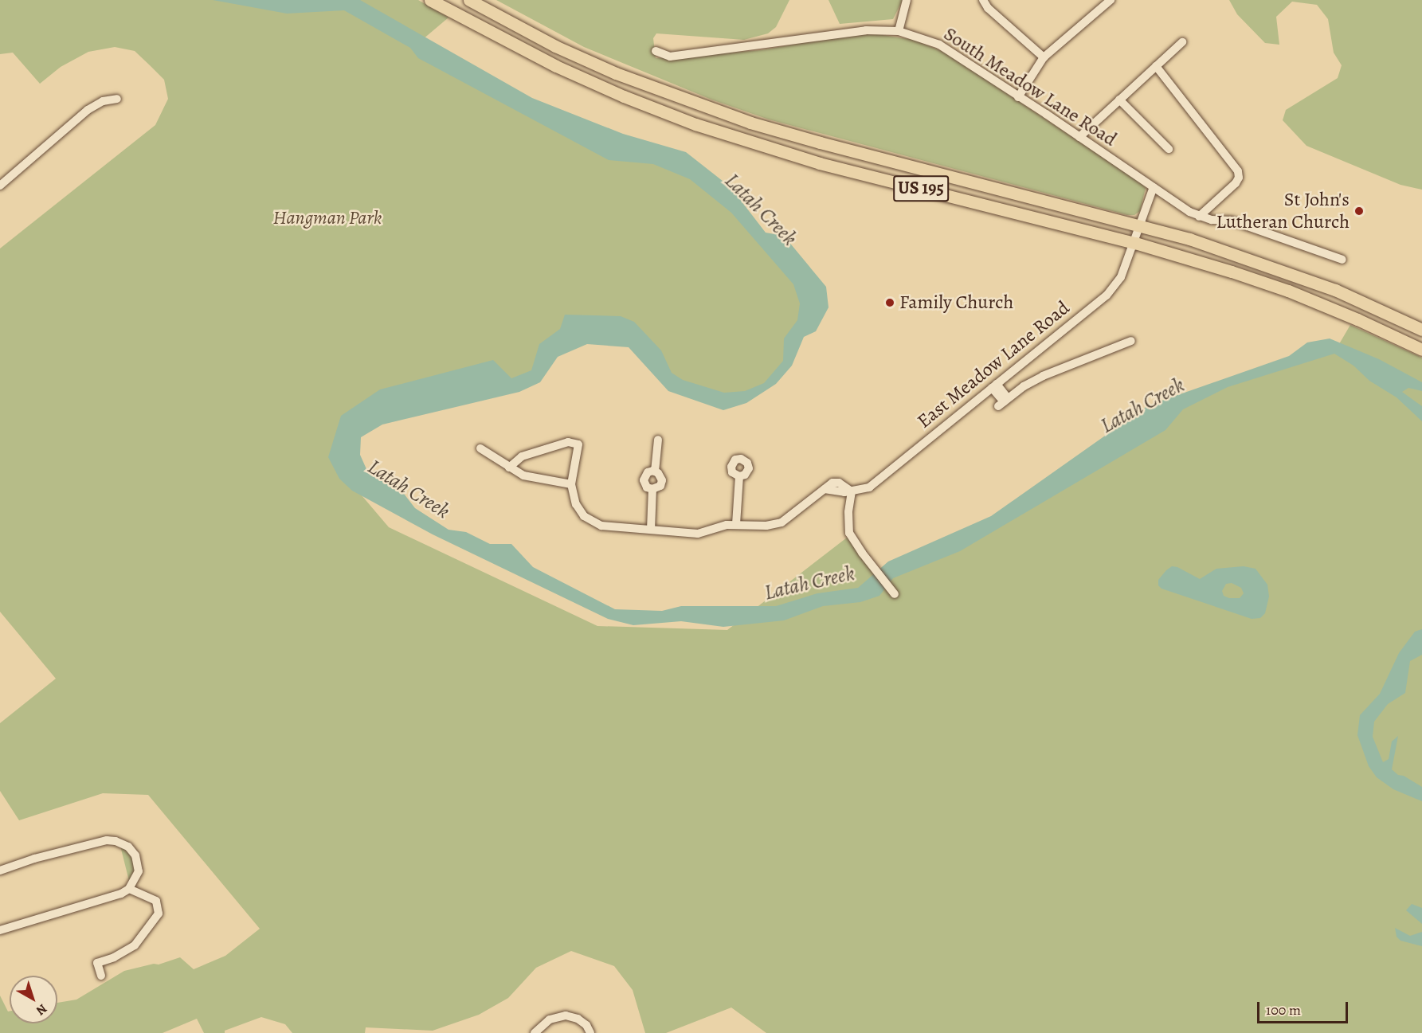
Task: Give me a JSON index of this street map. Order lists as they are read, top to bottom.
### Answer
{
  "streets": {
    "highway": ["US 195"],
    "street": ["South Meadow Lane Road", "East Meadow Lane Road"]
  },
  "crossings": [
    ["US 195", "East Meadow Lane Road"]
  ],
  "water": ["Latah Creek"],
  "parks": ["Hangman Park"],
  "places": ["St John's Lutheran Church", "Family Church"],
  "scale_bar": "100 m",
  "north": "bottom right"
}
